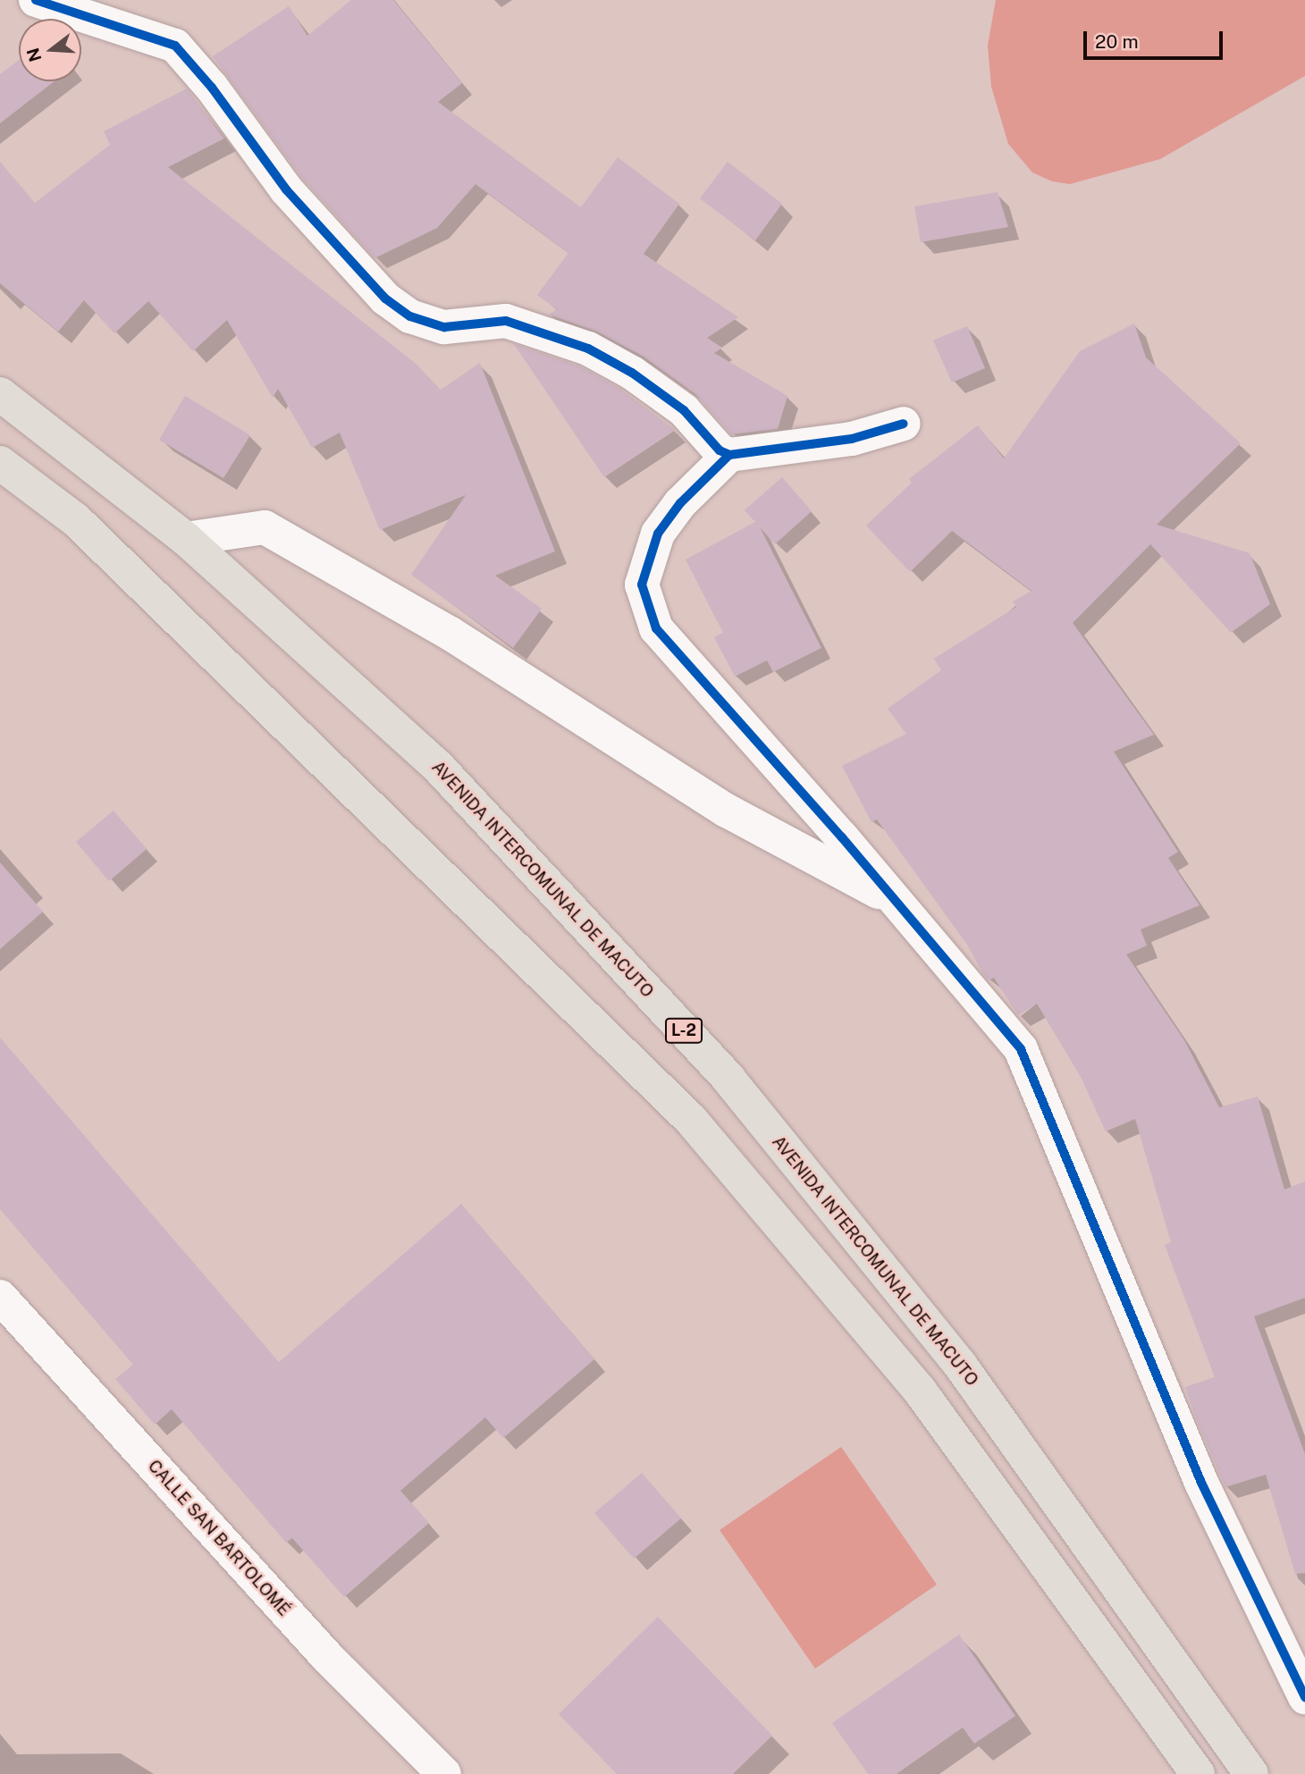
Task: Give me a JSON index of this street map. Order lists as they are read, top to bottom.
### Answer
{
  "streets": {
    "main road": ["AVENIDA INTERCOMUNAL DE MACUTO", "L-2"],
    "street": ["CALLE SAN BARTOLOMÉ"]
  },
  "scale_bar": "20 m",
  "north": "left"
}
